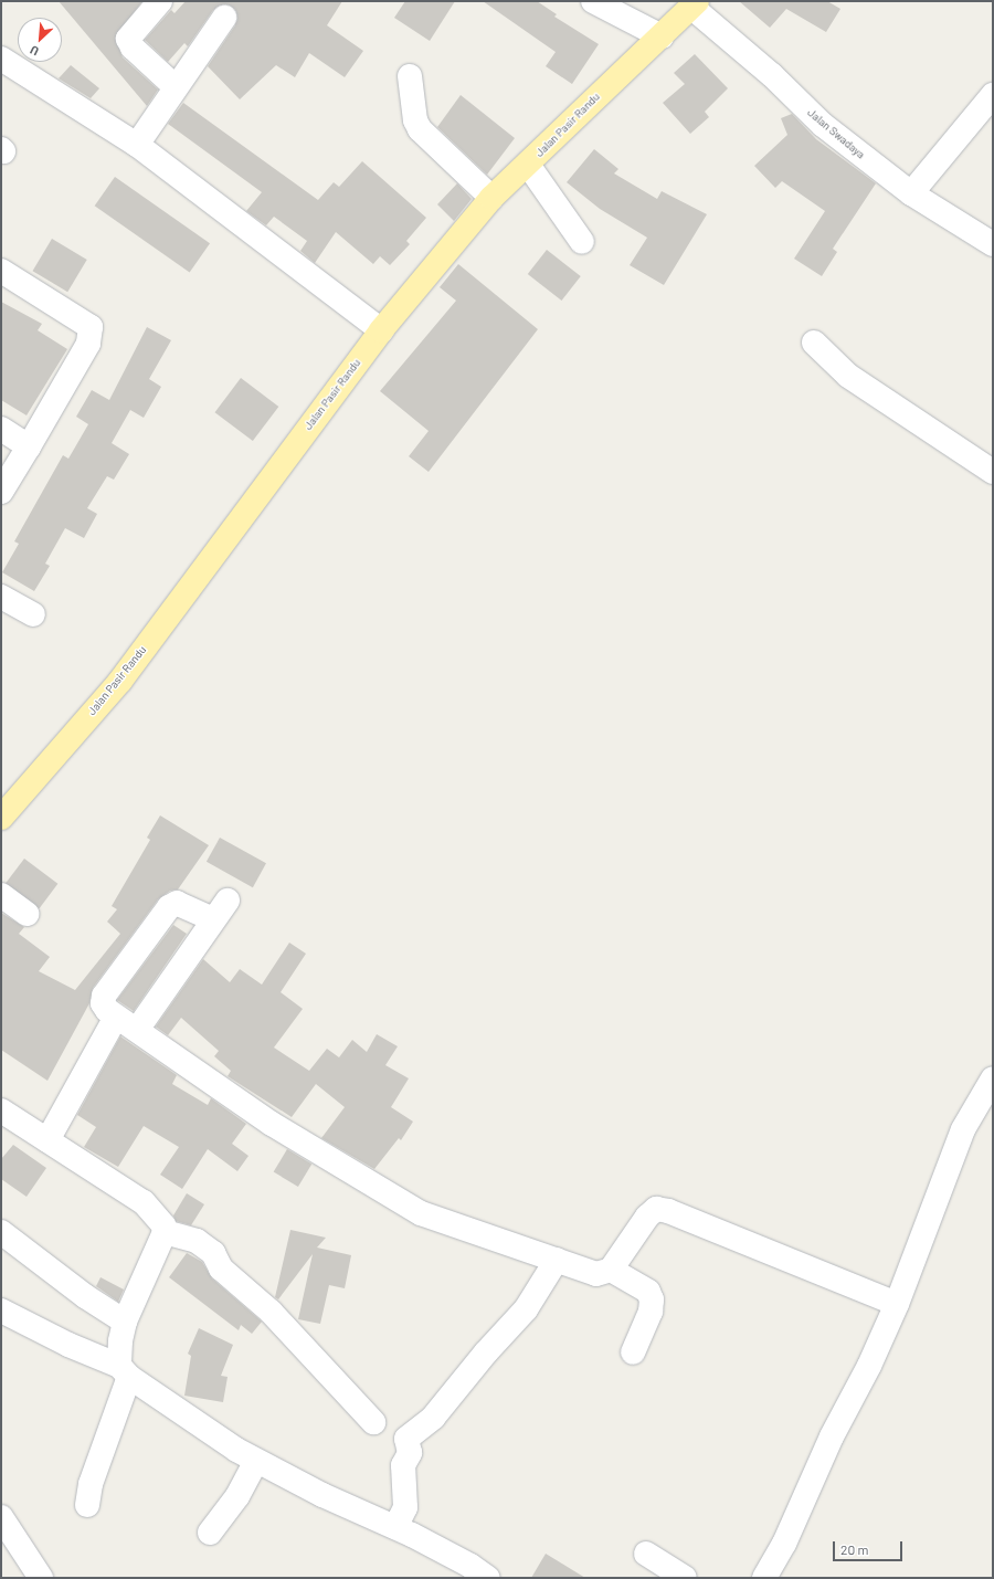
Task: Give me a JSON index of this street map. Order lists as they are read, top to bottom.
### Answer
{
  "streets": {
    "main road": ["Jalan Pasir Randu"],
    "street": ["Jalan Swadaya"]
  },
  "crossings": [
    ["Jalan Pasir Randu", "Jalan Swadaya"]
  ],
  "scale_bar": "20 m",
  "north": "bottom left"
}
